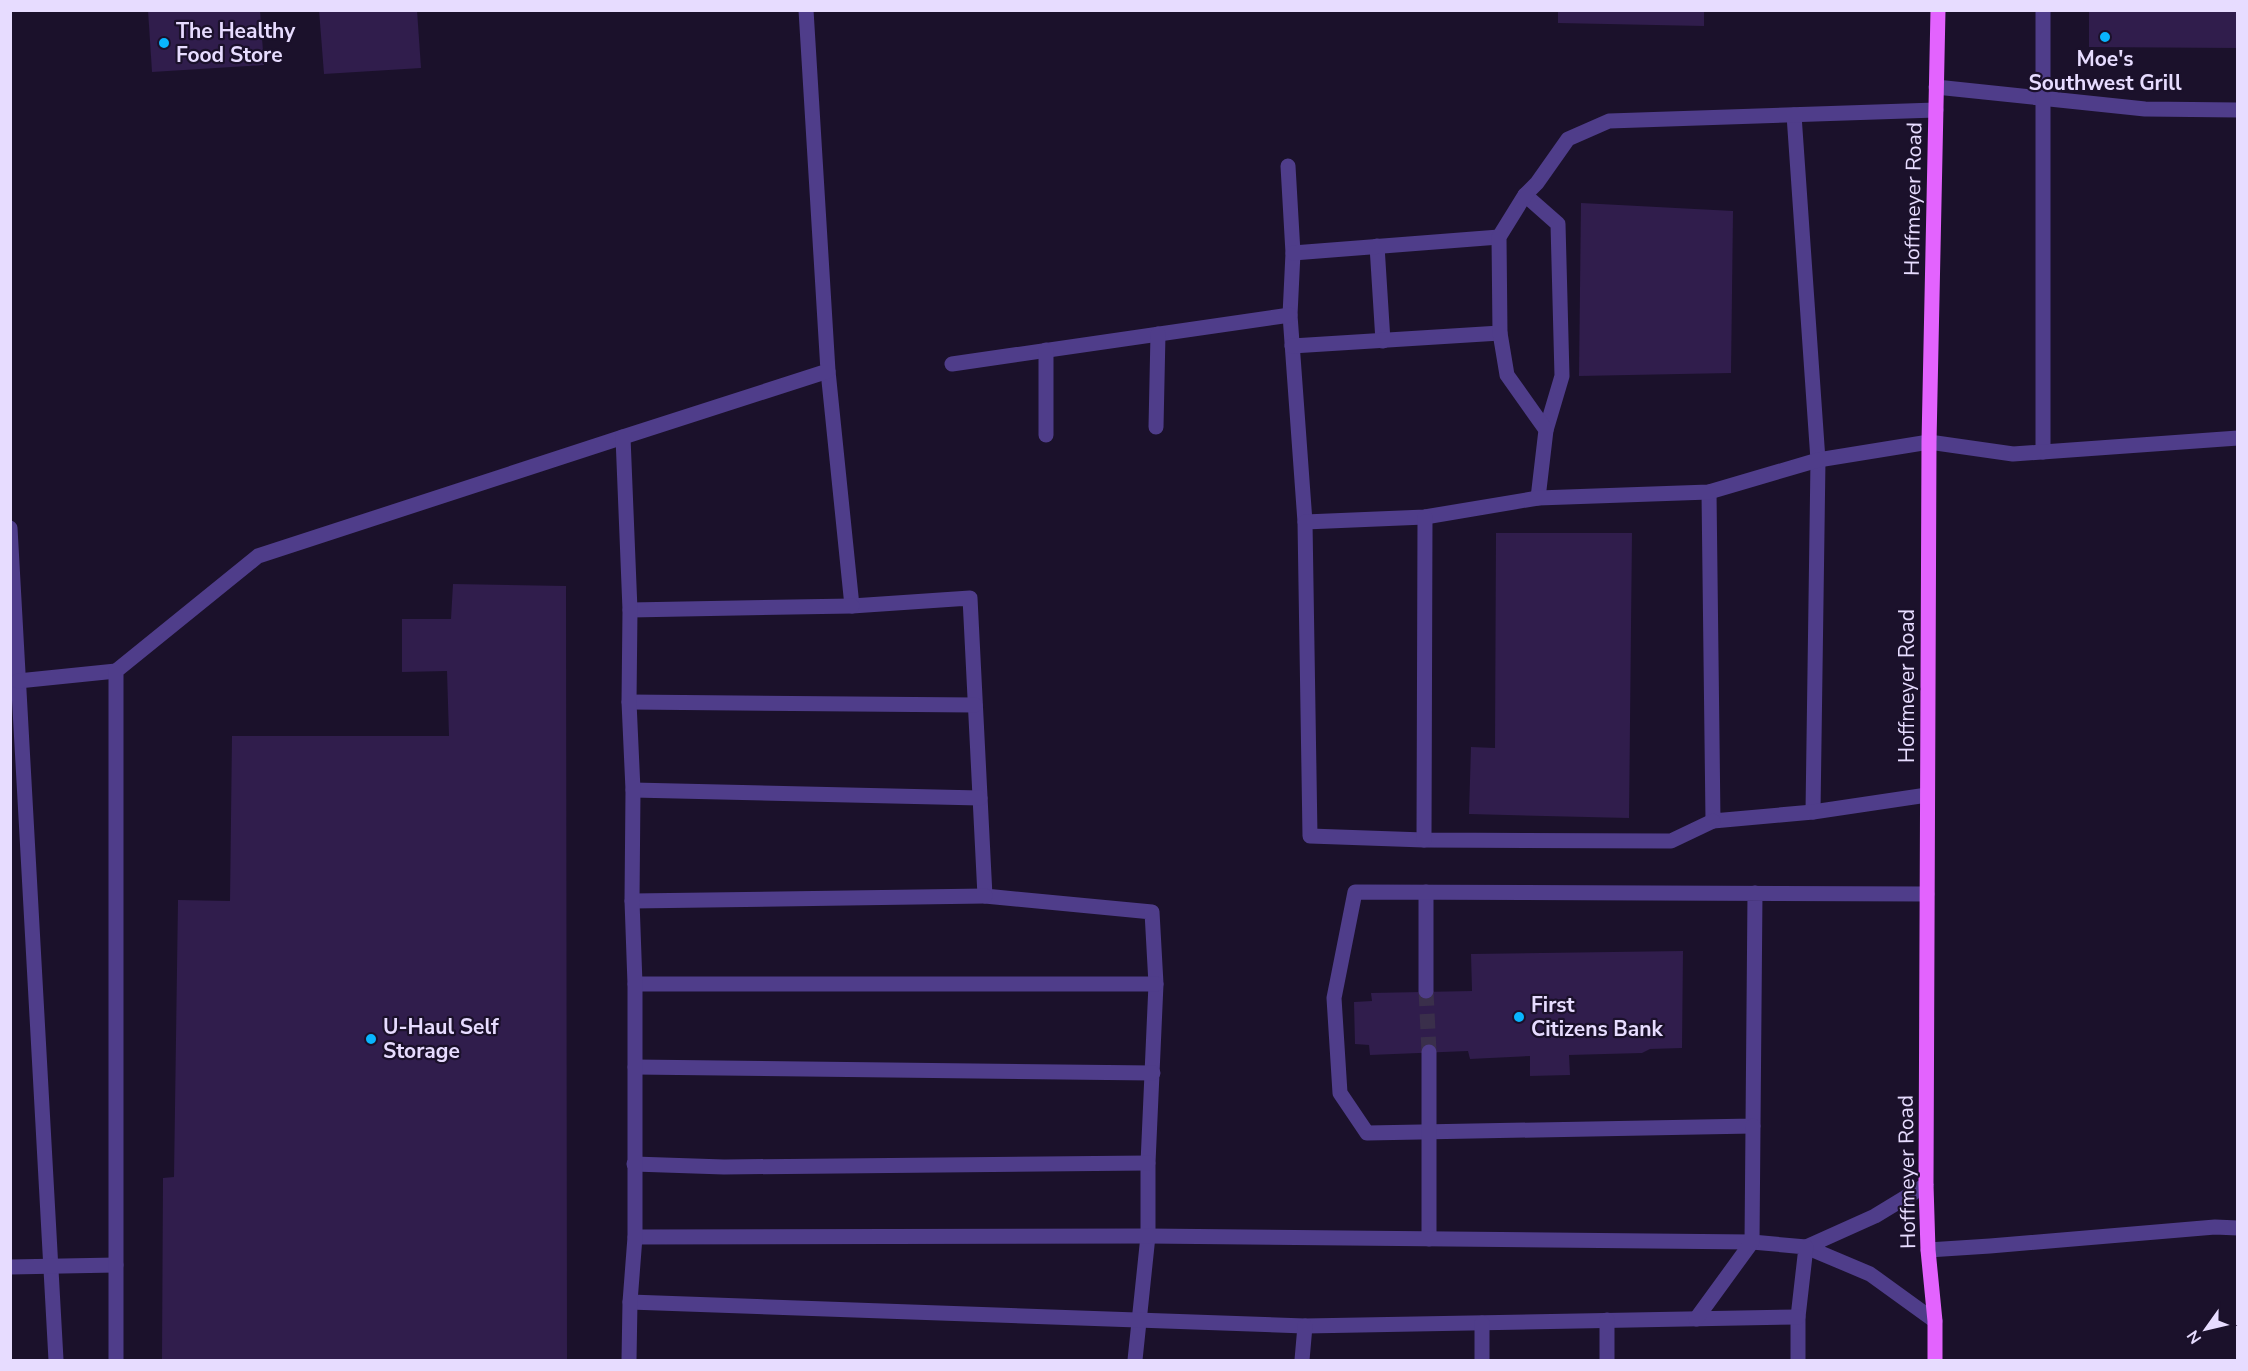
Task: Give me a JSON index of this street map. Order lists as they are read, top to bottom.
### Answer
{
  "streets": {
    "main road": ["Hoffmeyer Road"]
  },
  "places": [
    "Moe's Southwest Grill",
    "The Healthy Food Store",
    "First Citizens Bank",
    "U-Haul Self Storage"
  ],
  "north": "bottom left"
}
